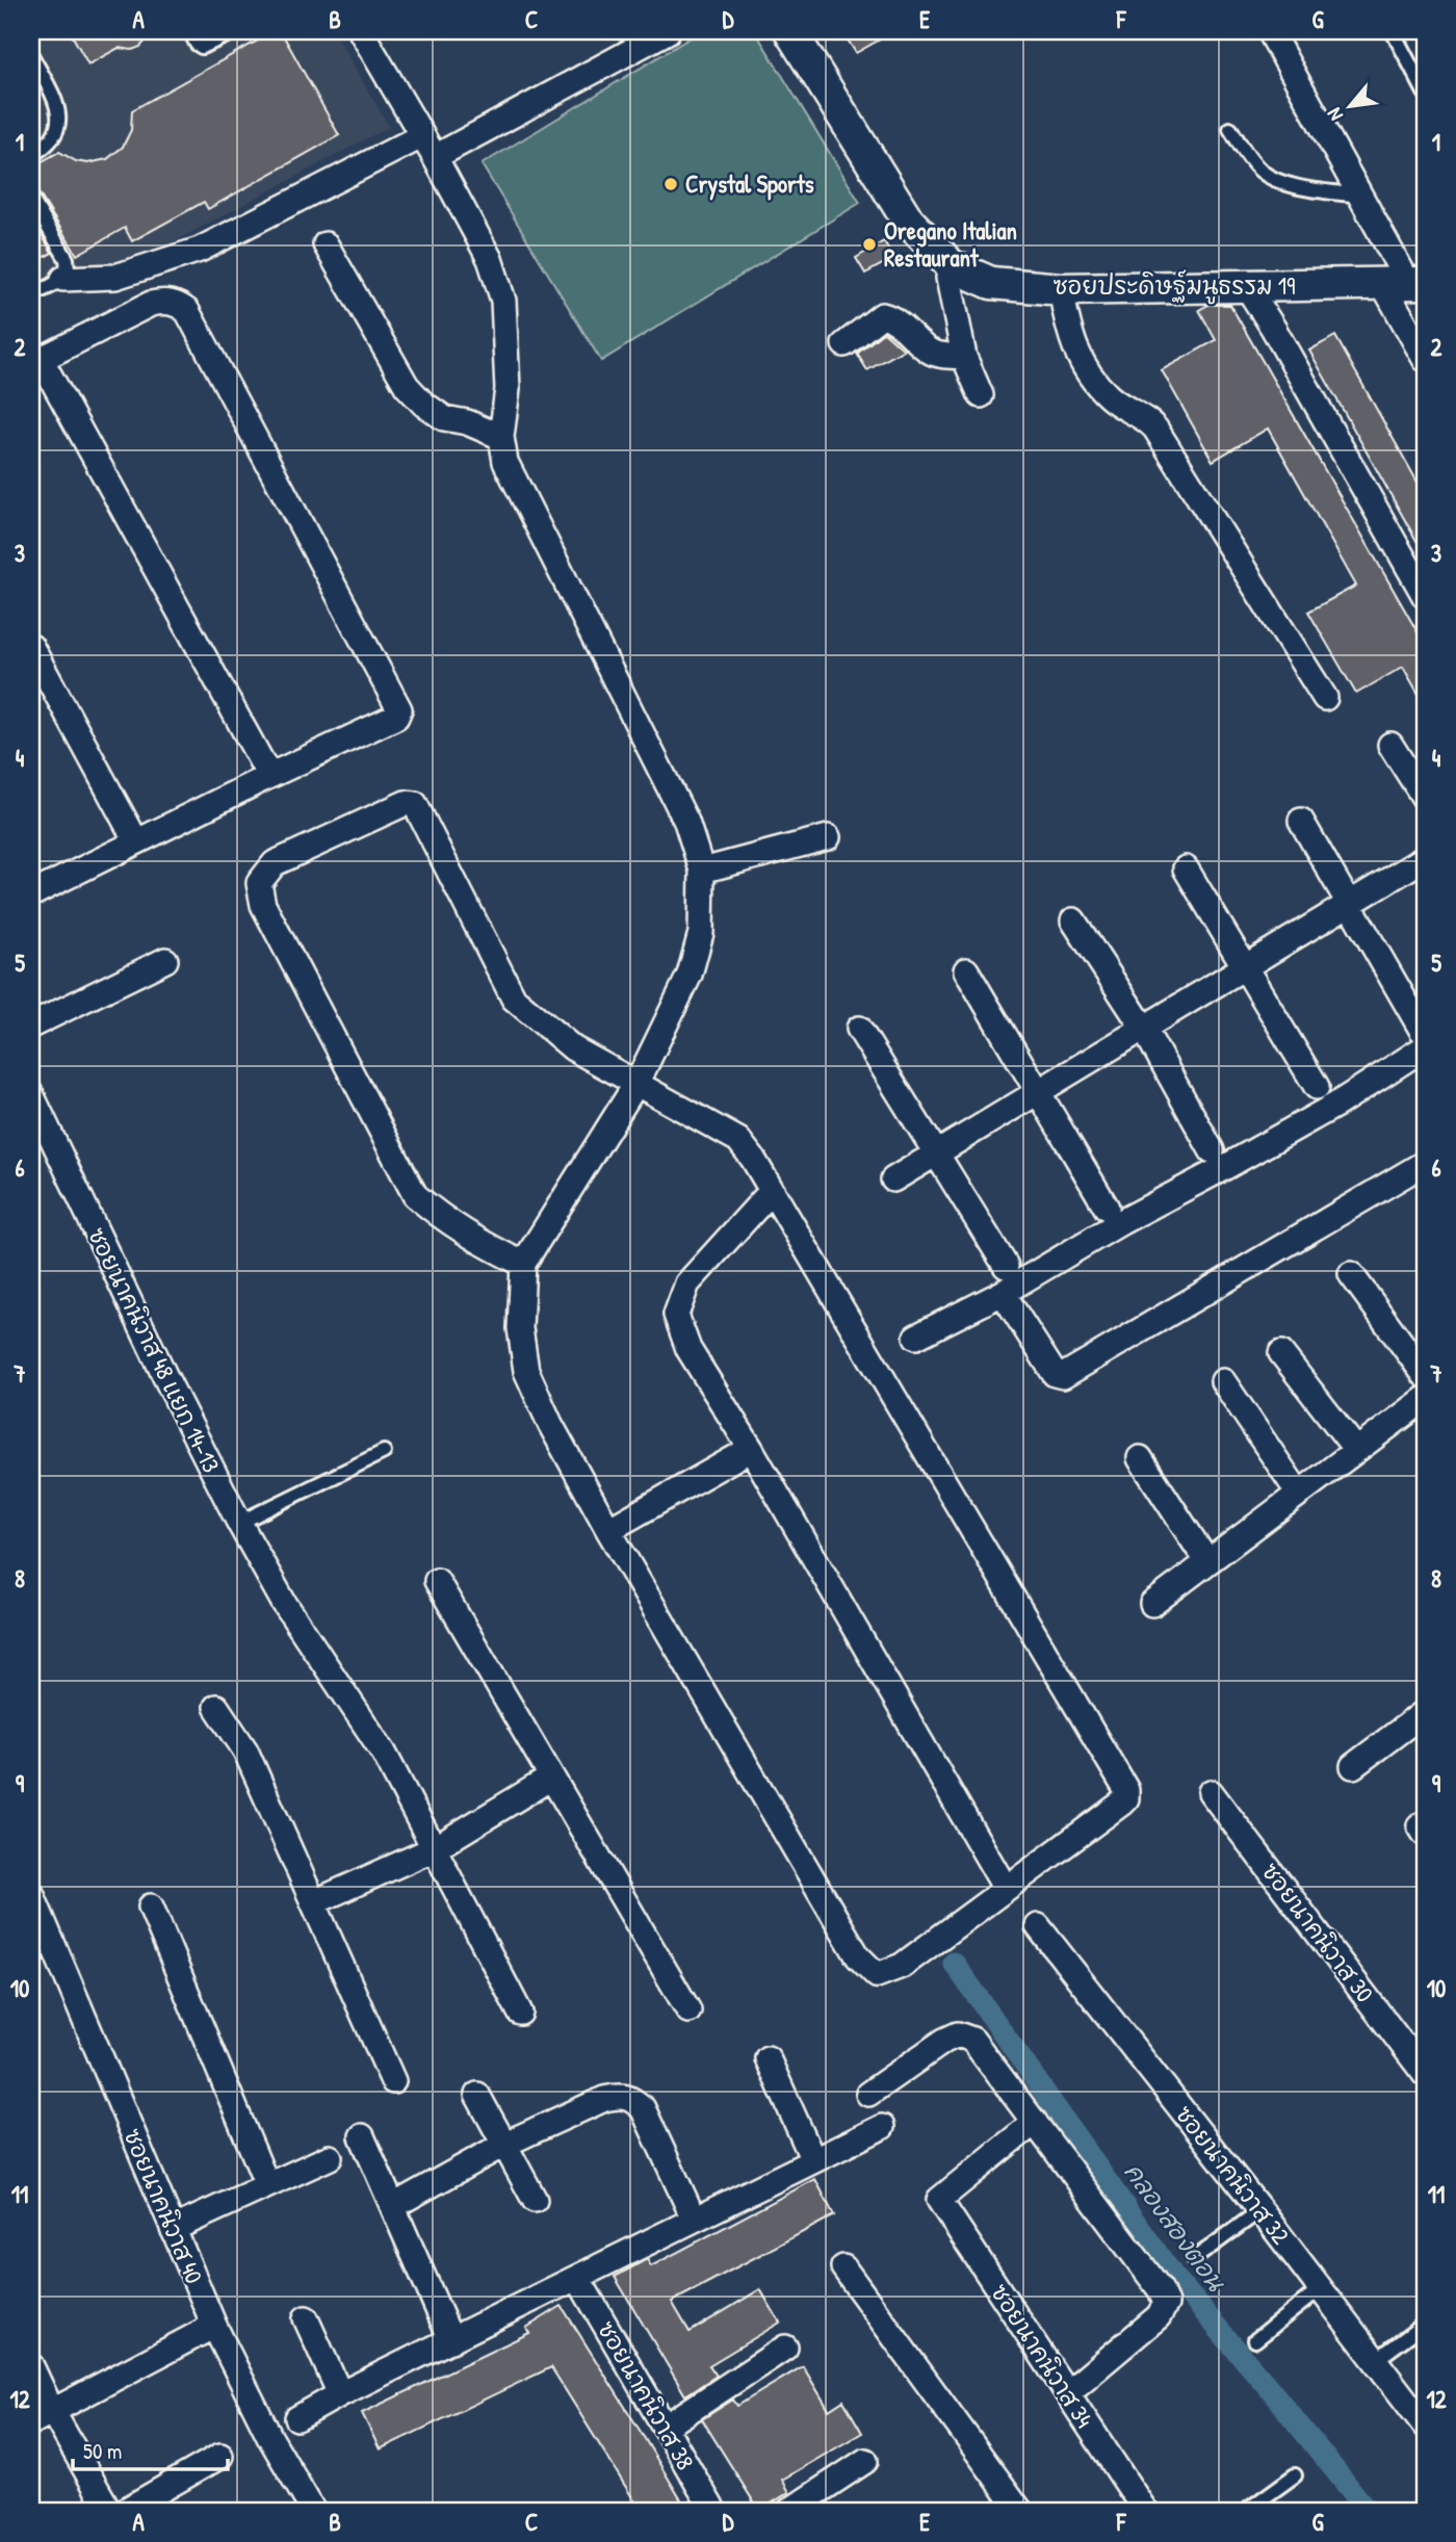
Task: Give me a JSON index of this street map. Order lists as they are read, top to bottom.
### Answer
{
  "streets": {
    "street": [
      "ซอยประดิษฐ์มนูธรรม 19",
      "ซอยนาคนิวาส 48 แยก 14-13",
      "ซอยนาคนิวาส 30",
      "ซอยนาคนิวาส 32",
      "ซอยนาคนิวาส 40",
      "ซอยนาคนิวาส 34",
      "ซอยนาคนิวาส 38"
    ]
  },
  "water": ["คลองสองตอน"],
  "places": ["Crystal Sports", "Oregano Italian Restaurant"],
  "scale_bar": "50 m",
  "north": "bottom left",
  "grid": {
    "columns": [
      "A",
      "B",
      "C",
      "D",
      "E",
      "F",
      "G"
    ],
    "rows": [
      "1",
      "2",
      "3",
      "4",
      "5",
      "6",
      "7",
      "8",
      "9",
      "10",
      "11",
      "12"
    ]
  }
}
